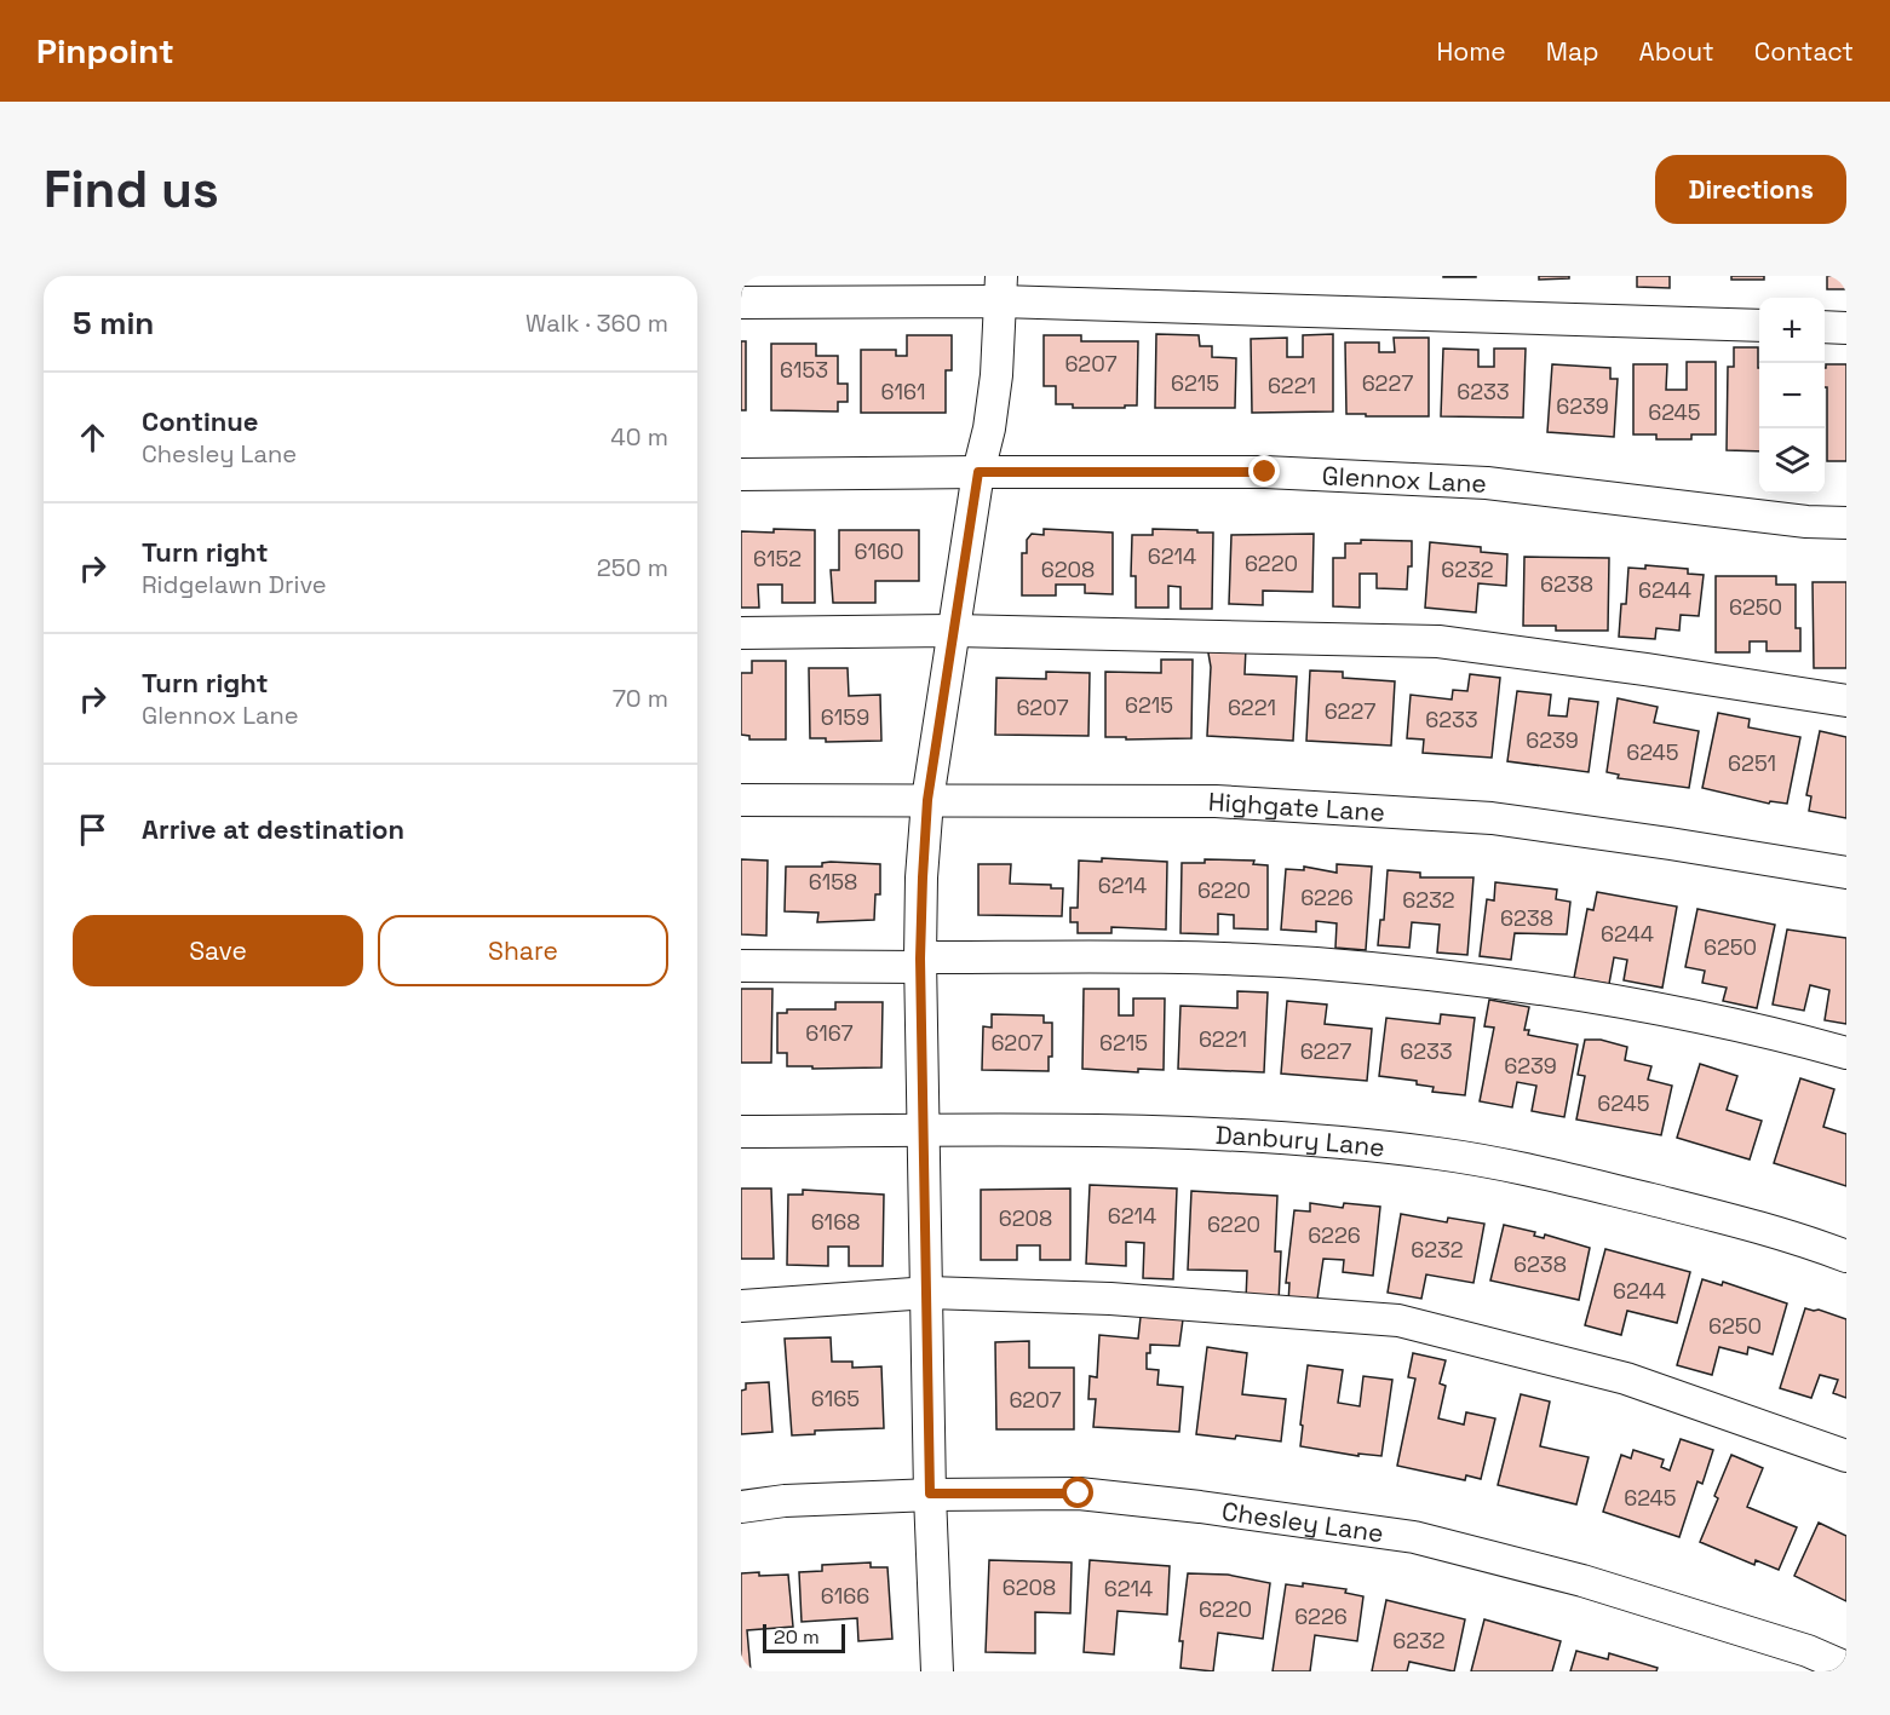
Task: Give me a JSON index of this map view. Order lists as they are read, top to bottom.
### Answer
{
  "streets": {
    "street": [
      "Glennox Lane",
      "Highgate Lane",
      "Danbury Lane",
      "Chesley Lane"
    ]
  },
  "house_numbers": [
    "6207",
    "6153",
    "6215",
    "6227",
    "6221",
    "6161",
    "6233",
    "6239",
    "6245",
    "6160",
    "6214",
    "6152",
    "6220",
    "6208",
    "6232",
    "6238",
    "6244",
    "6250",
    "6215",
    "6207",
    "6221",
    "6227",
    "6159",
    "6233",
    "6239",
    "6245",
    "6251",
    "6158",
    "6214",
    "6220",
    "6226",
    "6232",
    "6238",
    "6244",
    "6250",
    "6167",
    "6221",
    "6207",
    "6215",
    "6227",
    "6233",
    "6239",
    "6245",
    "6214",
    "6208",
    "6168",
    "6220",
    "6226",
    "6232",
    "6238",
    "6244",
    "6250",
    "6165",
    "6207",
    "6245",
    "6208",
    "6214",
    "6166",
    "6220",
    "6226",
    "6232"
  ],
  "scale_bar": "20 m",
  "page": {
    "header": "Pinpoint",
    "nav": [
      "Home",
      "Map",
      "About",
      "Contact"
    ],
    "buttons": [
      "Directions",
      ["Save", "Share"]
    ],
    "title": "Find us",
    "heading": ["5 min", "Walk · 360 m"],
    "map_buttons": ["+", "−"],
    "list": [
      ["Continue", "Chesley Lane", "40 m"],
      ["Turn right", "Ridgelawn Drive", "250 m"],
      ["Turn right", "Glennox Lane", "70 m"],
      "Arrive at destination"
    ],
    "scale": "20 m"
  }
}
